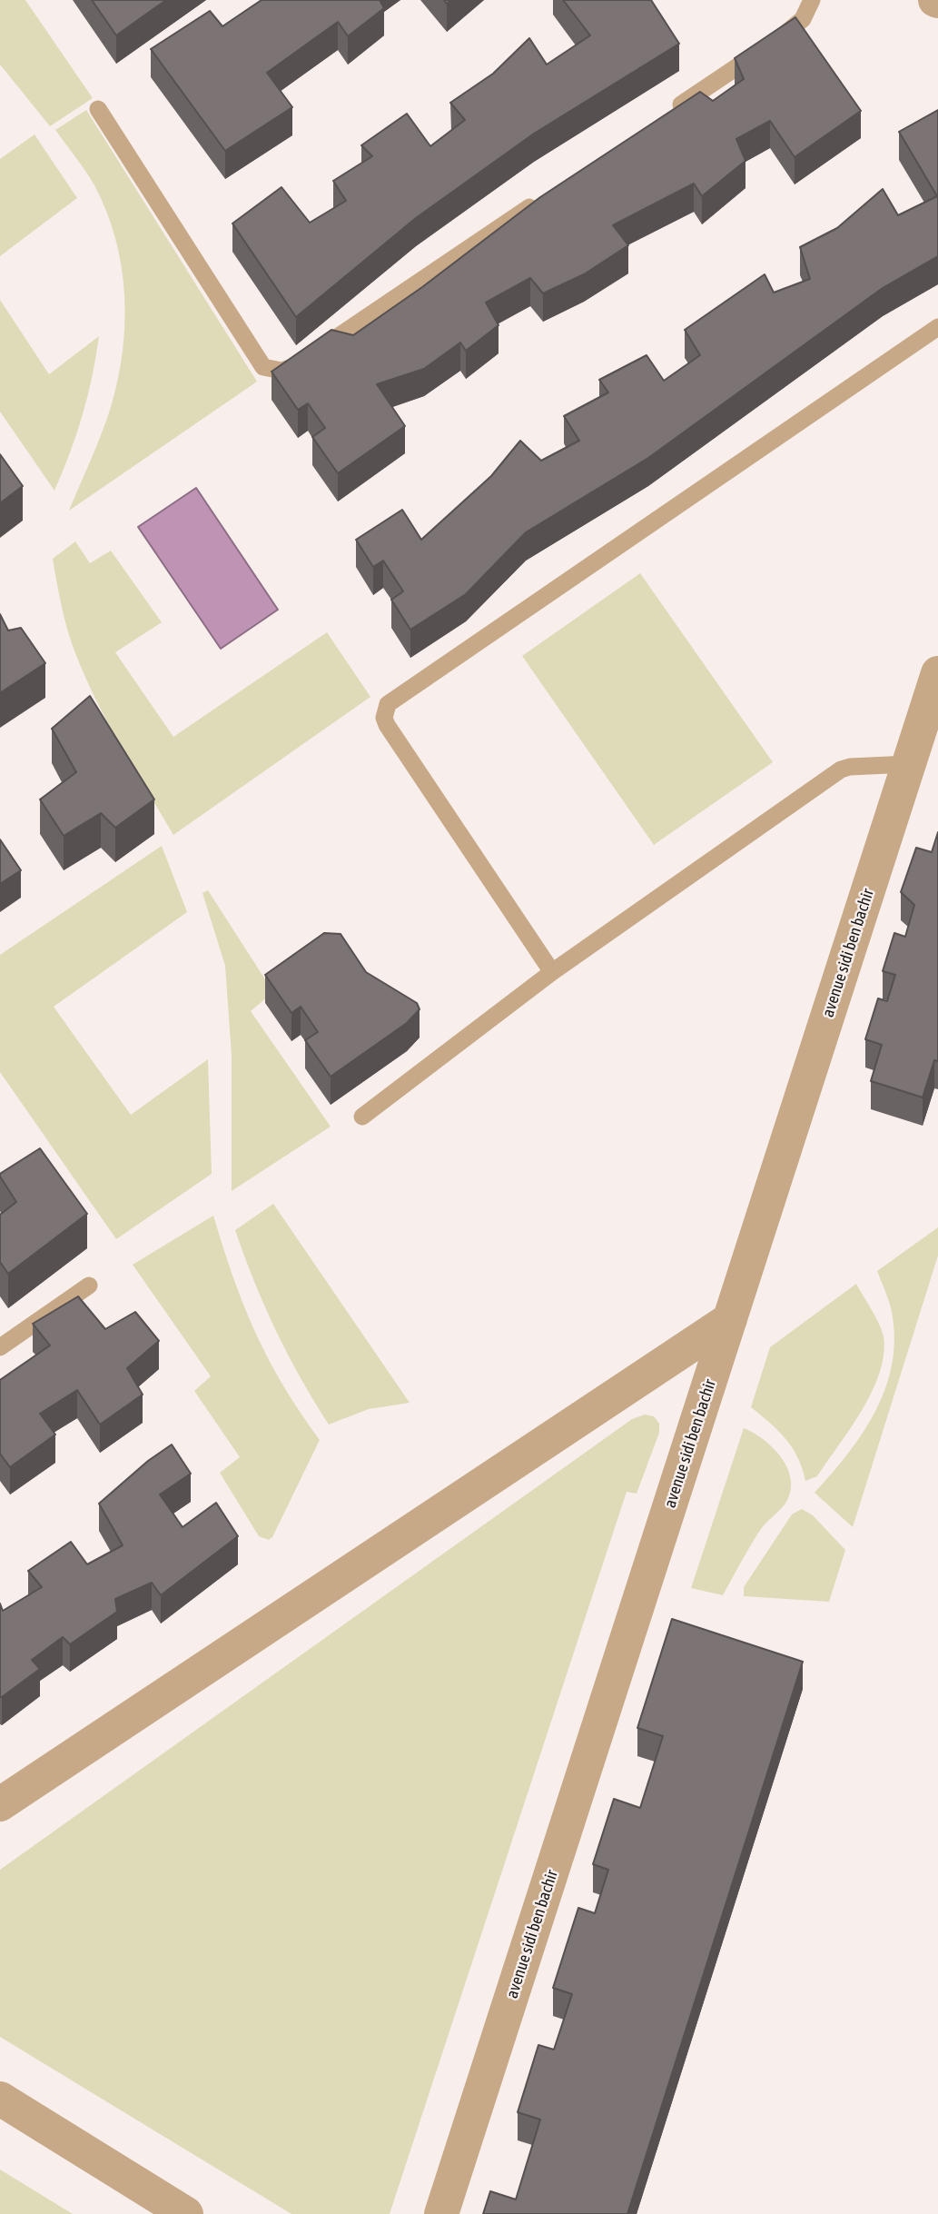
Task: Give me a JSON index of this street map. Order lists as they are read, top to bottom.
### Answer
{
  "streets": {
    "street": ["avenue sidi ben bachir"]
  }
}
